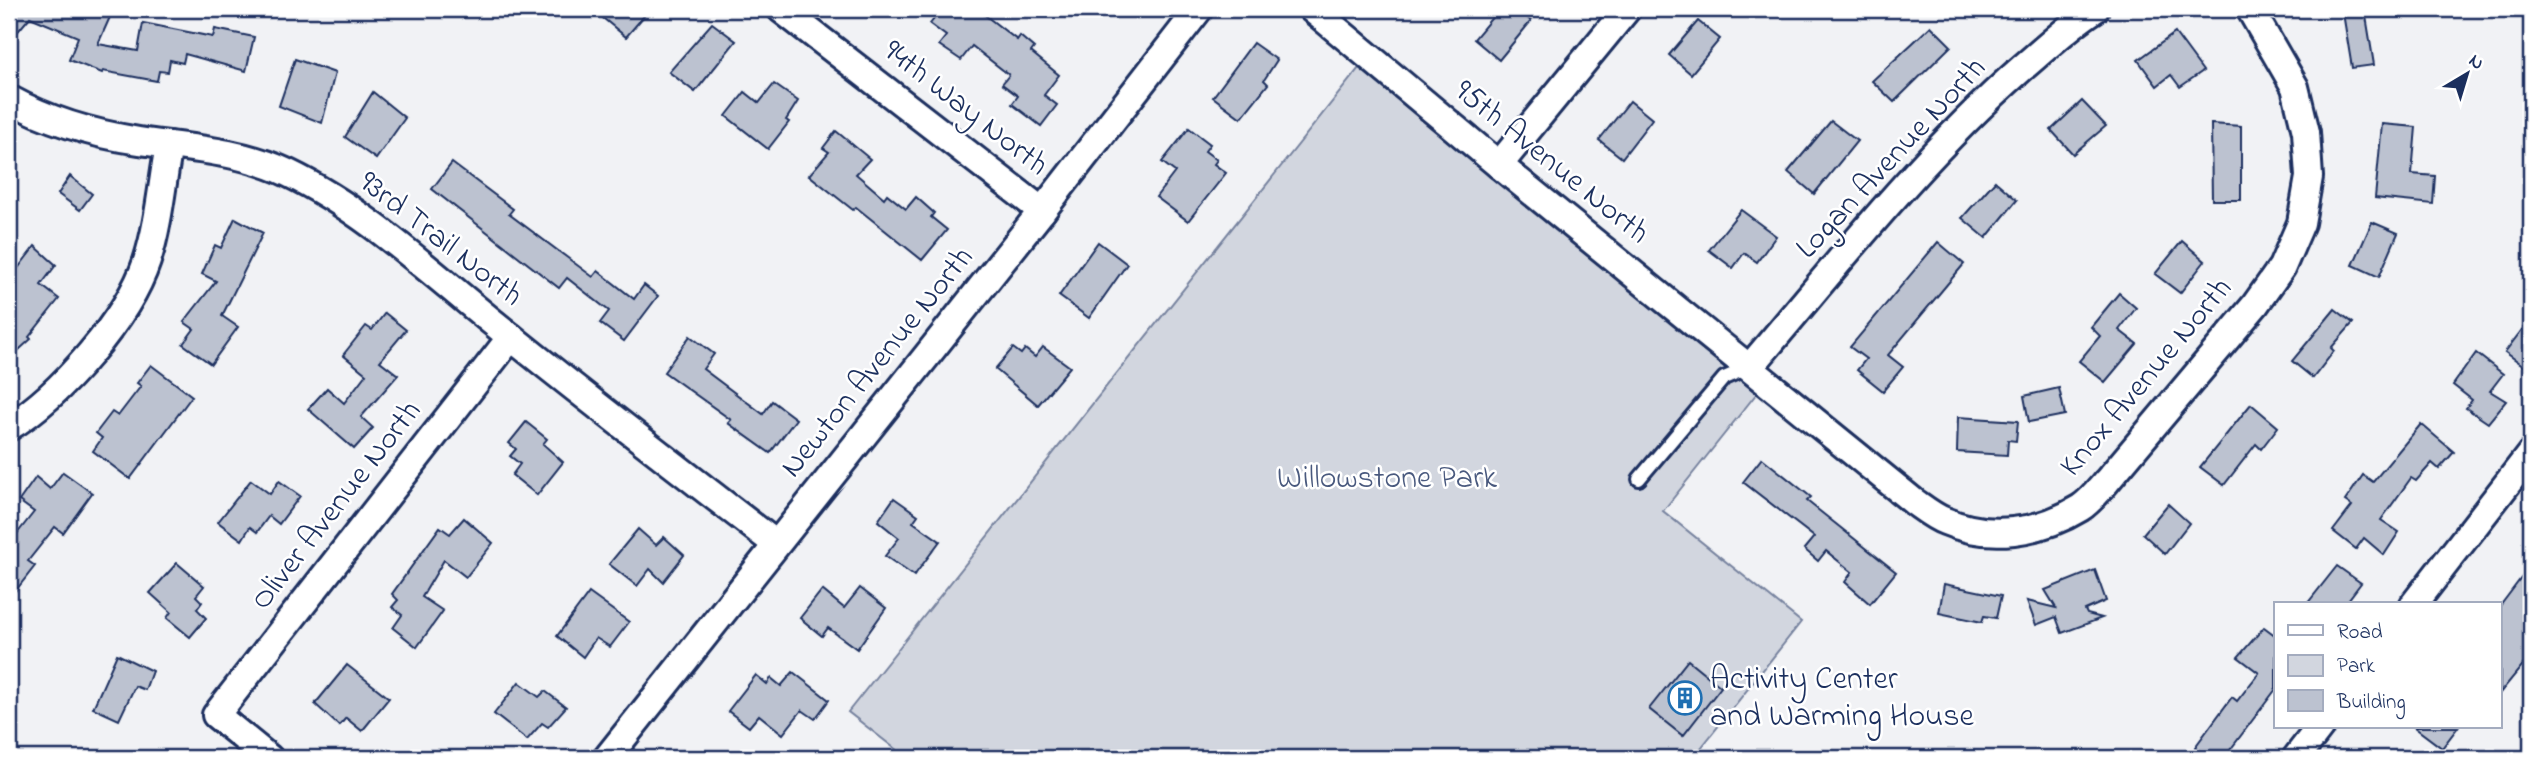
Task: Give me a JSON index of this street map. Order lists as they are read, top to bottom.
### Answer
{
  "streets": {
    "street": [
      "94th Way North",
      "Logan Avenue North",
      "95th Avenue North",
      "93rd Trail North",
      "Newton Avenue North",
      "Knox Avenue North",
      "Oliver Avenue North"
    ]
  },
  "crossings": [
    ["94th Way North", "Newton Avenue North"],
    ["Logan Avenue North", "95th Avenue North"],
    ["Logan Avenue North", "Knox Avenue North"],
    ["95th Avenue North", "Knox Avenue North"],
    ["93rd Trail North", "Newton Avenue North"],
    ["93rd Trail North", "Oliver Avenue North"]
  ],
  "parks": ["Willowstone Park"],
  "places": {
    "building": ["Activity Center and Warming House"]
  },
  "legend": ["Road", "Park", "Building"],
  "north": "top right"
}
